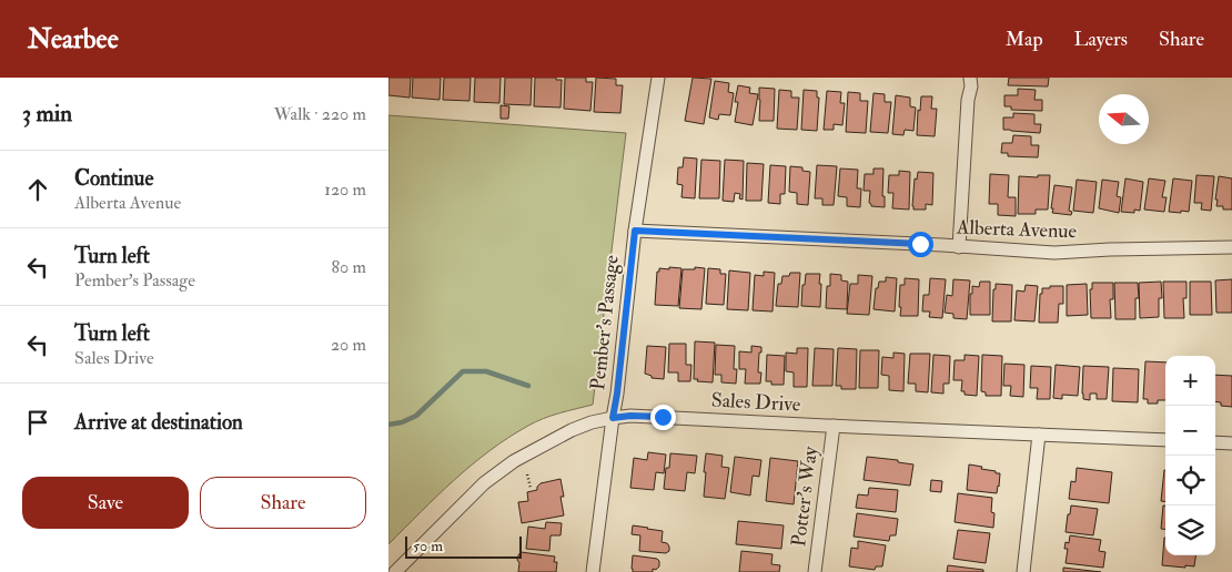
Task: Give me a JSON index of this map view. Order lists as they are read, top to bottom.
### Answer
{
  "streets": {
    "street": [
      "Alberta Avenue",
      "Pember's Passage",
      "Sales Drive",
      "Potter's Way"
    ]
  },
  "crossings": [
    ["Alberta Avenue", "Pember's Passage"],
    ["Pember's Passage", "Sales Drive"],
    ["Sales Drive", "Potter's Way"]
  ],
  "scale_bar": "50 m",
  "north": "left",
  "page": {
    "header": "Nearbee",
    "nav": ["Map", "Layers", "Share"],
    "heading": ["3 min", "Walk · 220 m"],
    "list": [
      ["Continue", "Alberta Avenue", "120 m"],
      ["Turn left", "Pember's Passage", "80 m"],
      ["Turn left", "Sales Drive", "20 m"],
      "Arrive at destination"
    ],
    "map_buttons": ["+", "−"],
    "buttons": ["Save", "Share"],
    "scale": "50 m"
  }
}
